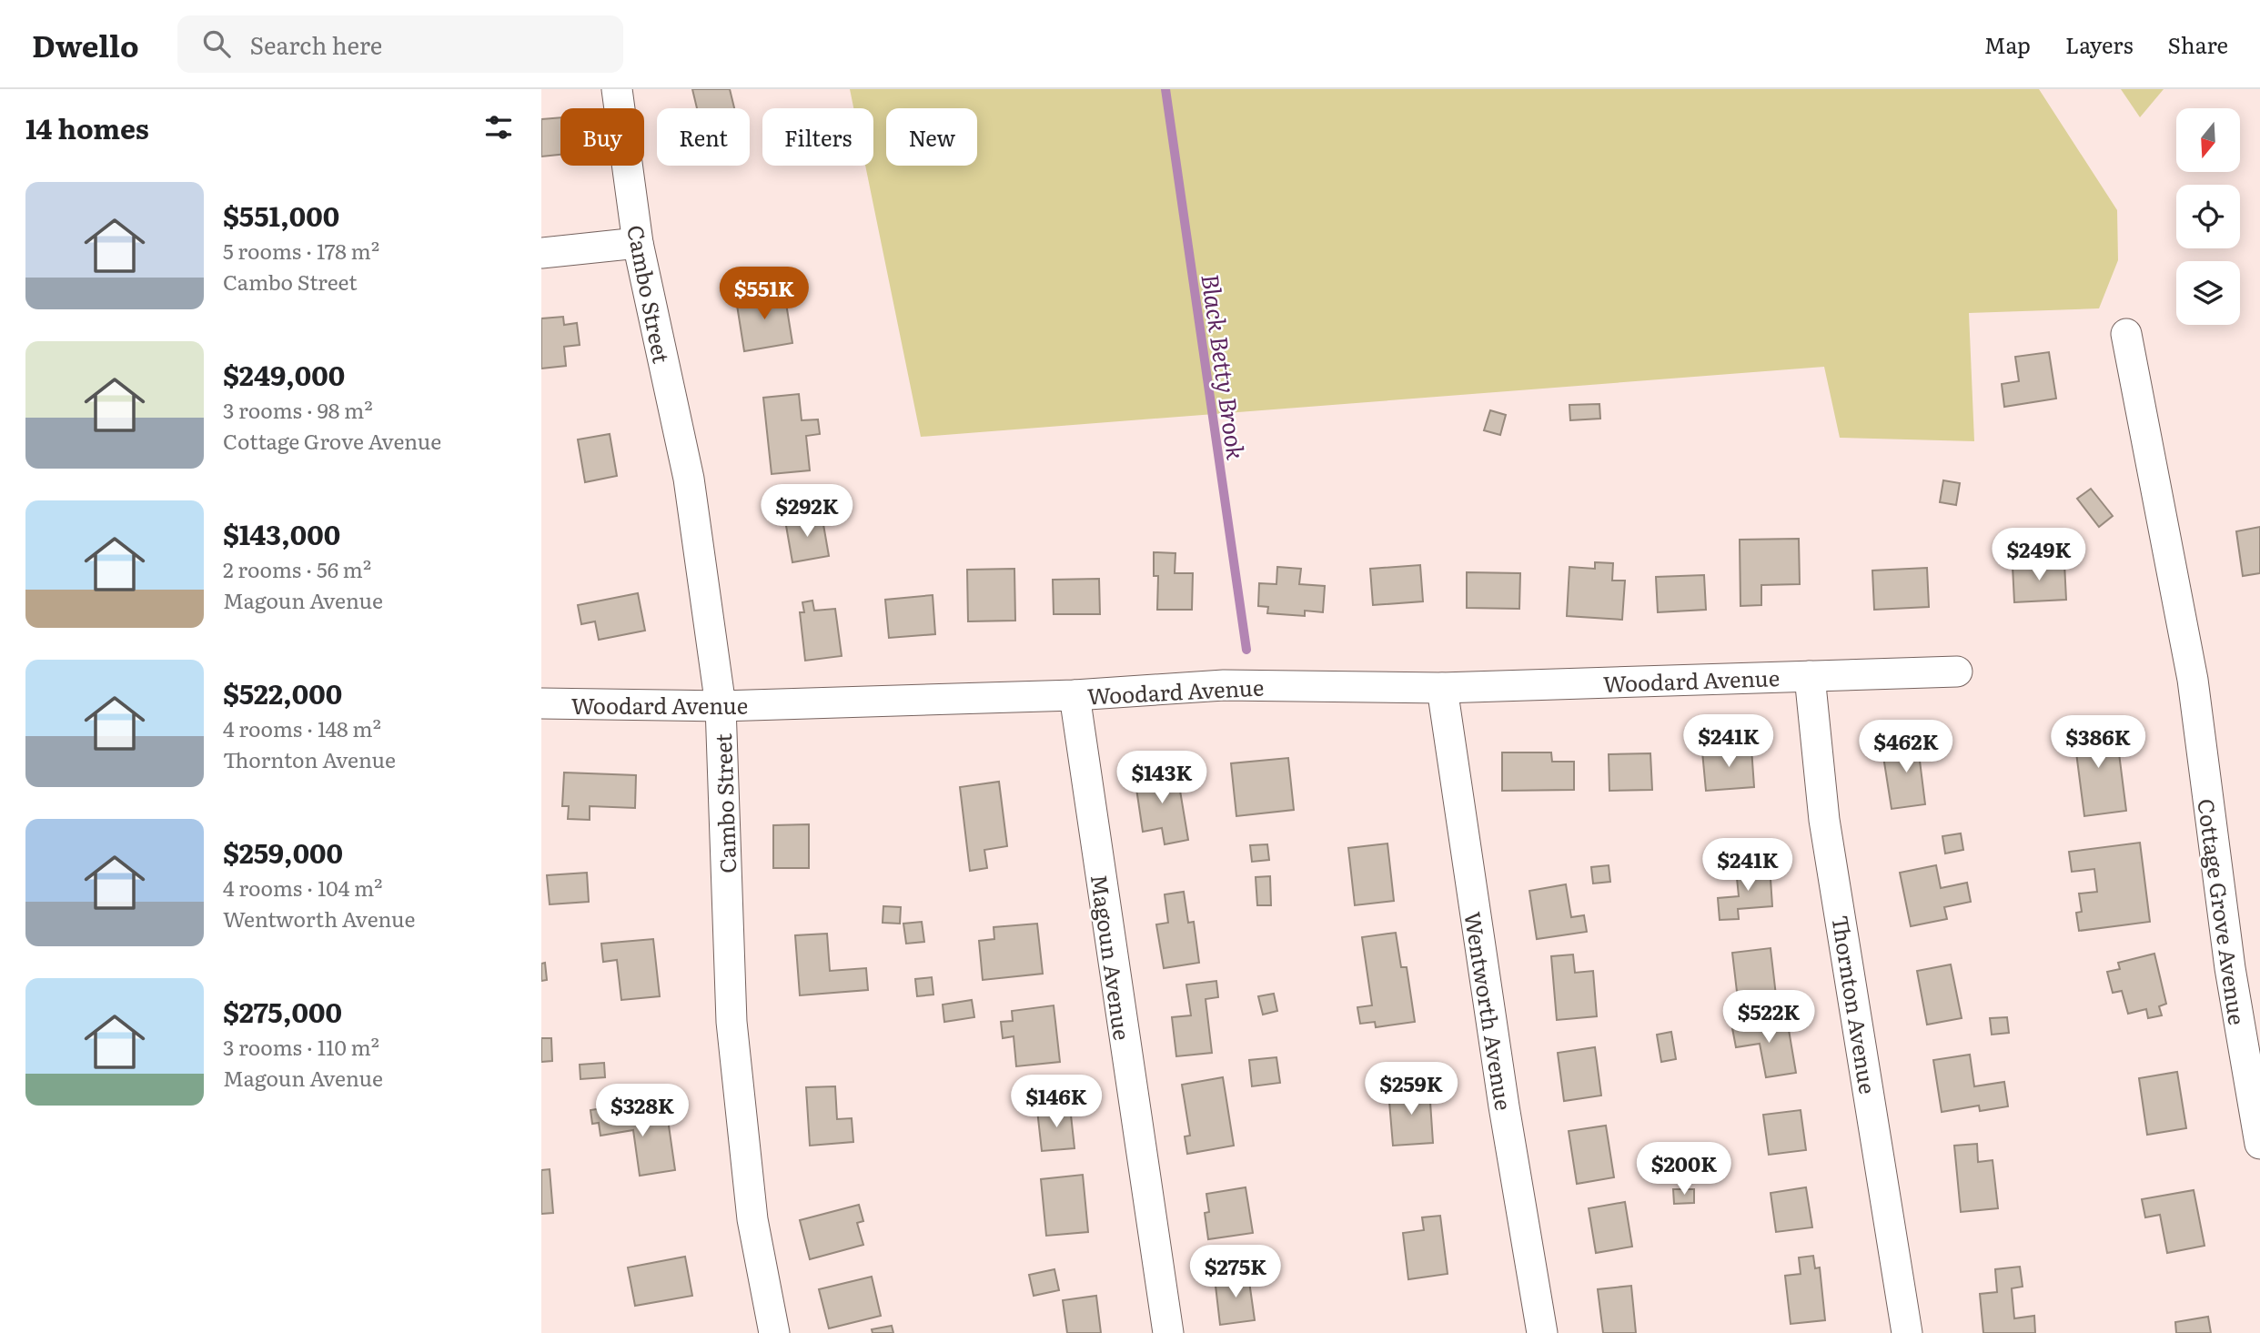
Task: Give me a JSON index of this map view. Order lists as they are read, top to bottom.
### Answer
{
  "streets": {
    "street": [
      "Cambo Street",
      "Woodard Avenue",
      "Cottage Grove Avenue",
      "Magoun Avenue",
      "Thornton Avenue",
      "Wentworth Avenue"
    ]
  },
  "crossings": [
    ["Cambo Street", "Woodard Avenue"],
    ["Woodard Avenue", "Magoun Avenue"],
    ["Woodard Avenue", "Thornton Avenue"],
    ["Woodard Avenue", "Wentworth Avenue"]
  ],
  "water": ["Black Betty Brook"],
  "north": "bottom",
  "page": {
    "header": "Dwello",
    "search": "Search here",
    "nav": ["Map", "Layers", "Share"],
    "heading": "14 homes",
    "chip": [
      "Buy",
      "Rent",
      "Filters",
      "New"
    ],
    "list": [
      {
        "name": "$551,000",
        "note": "5 rooms · 178 m² · Cambo Street"
      },
      {
        "name": "$249,000",
        "note": "3 rooms · 98 m² · Cottage Grove Avenue"
      },
      {
        "name": "$143,000",
        "note": "2 rooms · 56 m² · Magoun Avenue"
      },
      {
        "name": "$522,000",
        "note": "4 rooms · 148 m² · Thornton Avenue"
      },
      {
        "name": "$259,000",
        "note": "4 rooms · 104 m² · Wentworth Avenue"
      },
      {
        "name": "$275,000",
        "note": "3 rooms · 110 m² · Magoun Avenue"
      }
    ],
    "price": [
      "$551K",
      "$292K",
      "$249K",
      "$241K",
      "$386K",
      "$462K",
      "$143K",
      "$241K",
      "$522K",
      "$259K",
      "$146K",
      "$328K",
      "$200K",
      "$275K"
    ]
  }
}
